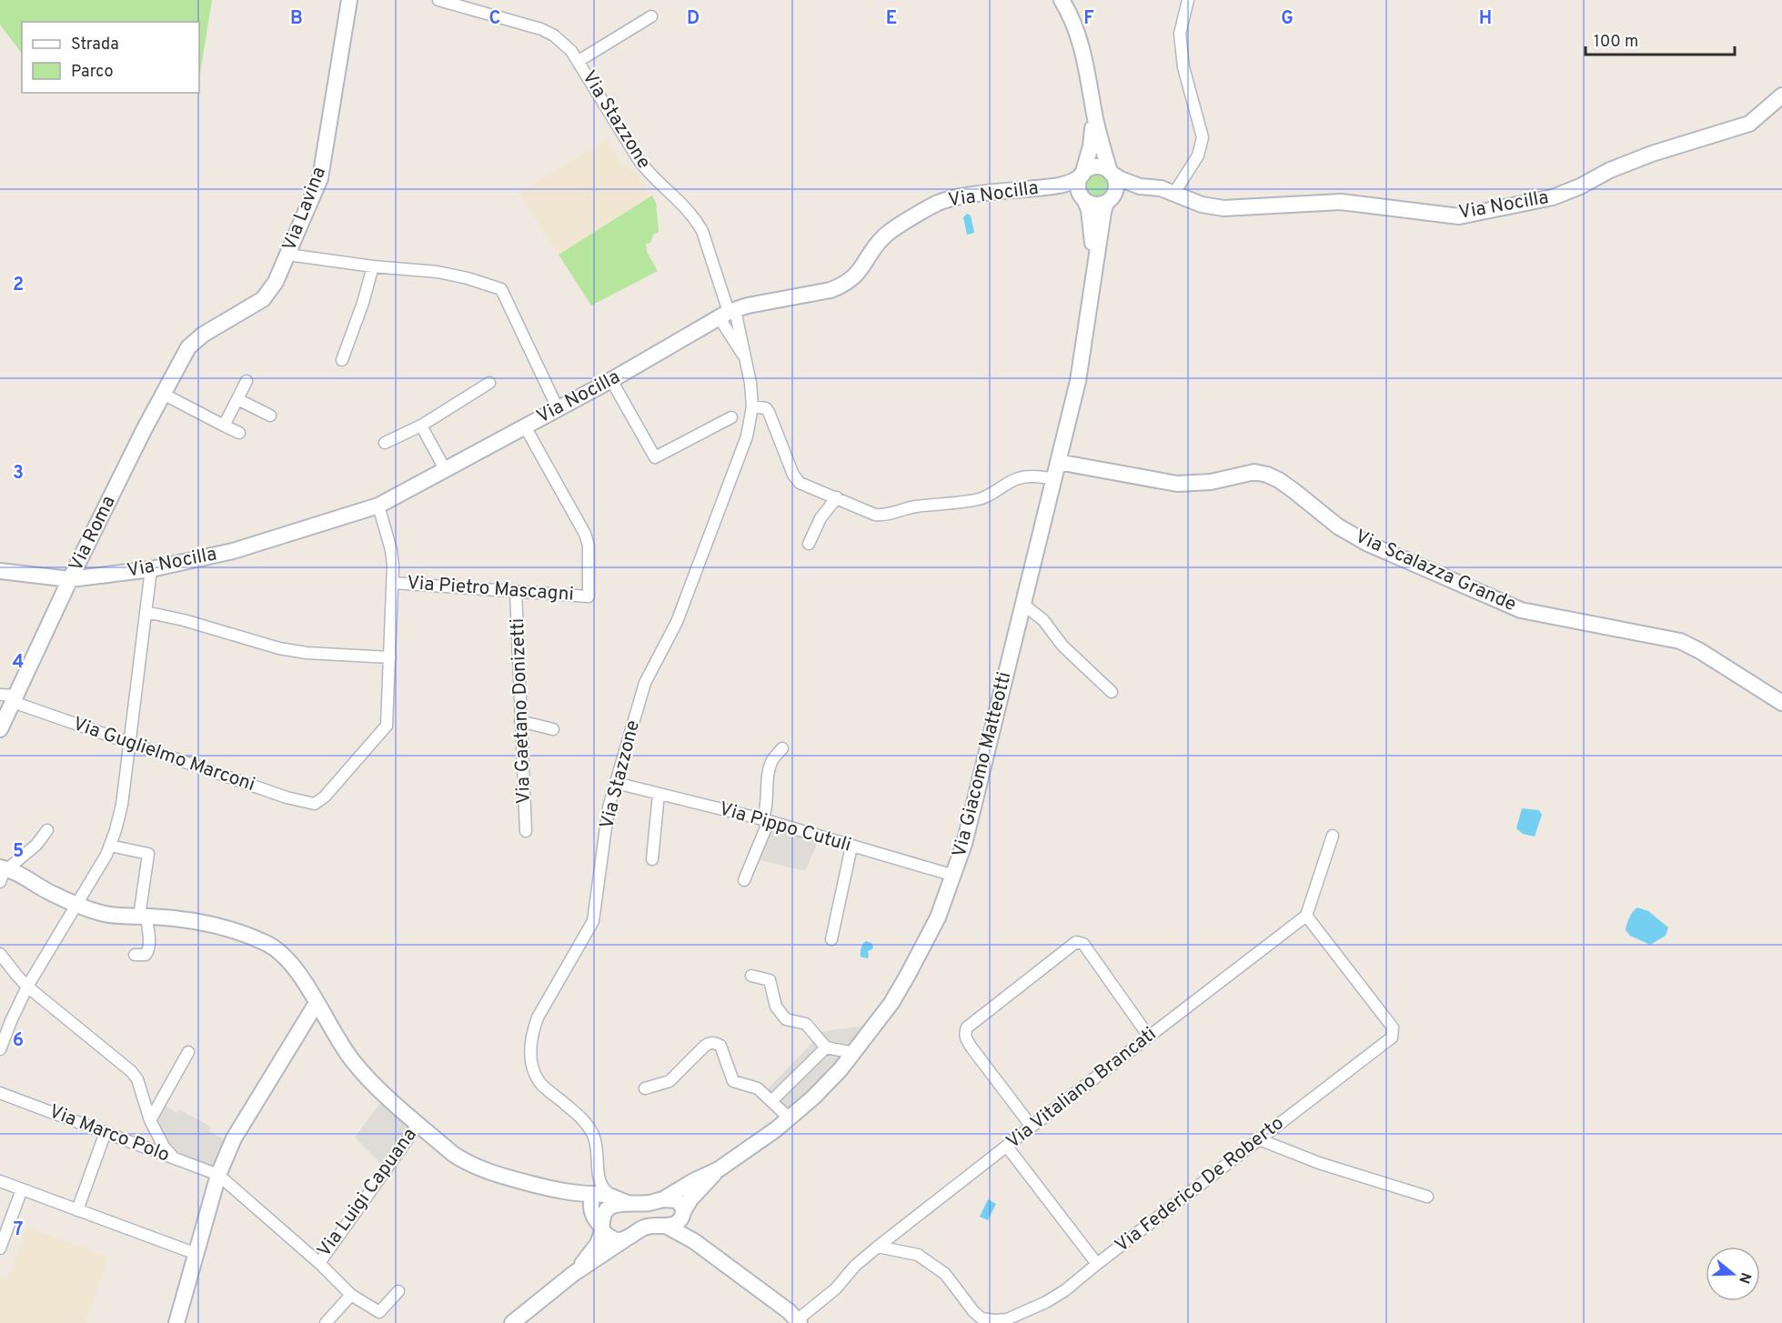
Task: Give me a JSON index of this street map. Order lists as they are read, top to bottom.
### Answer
{
  "streets": {
    "street": [
      "Via Stazzone",
      "Via Nocilla",
      "Via Lavina",
      "Via Roma",
      "Via Scalazza Grande",
      "Via Pietro Mascagni",
      "Via Gaetano Donizetti",
      "Via Guglielmo Marconi",
      "Via Giacomo Matteotti",
      "Via Pippo Cutuli",
      "Via Vitaliano Brancati",
      "Via Marco Polo",
      "Via Federico De Roberto",
      "Via Luigi Capuana"
    ]
  },
  "crossings": [
    ["Via Stazzone", "Via Nocilla"],
    ["Via Stazzone", "Via Pippo Cutuli"],
    ["Via Nocilla", "Via Roma"],
    ["Via Nocilla", "Via Pietro Mascagni"],
    ["Via Lavina", "Via Roma"],
    ["Via Roma", "Via Guglielmo Marconi"],
    ["Via Scalazza Grande", "Via Giacomo Matteotti"],
    ["Via Pietro Mascagni", "Via Gaetano Donizetti"],
    ["Via Giacomo Matteotti", "Via Pippo Cutuli"],
    ["Via Vitaliano Brancati", "Via Federico De Roberto"],
    ["Via Marco Polo", "Via Luigi Capuana"]
  ],
  "legend": ["Strada", "Parco"],
  "scale_bar": "100 m",
  "north": "right",
  "grid": {
    "columns": [
      "B",
      "C",
      "D",
      "E",
      "F",
      "G",
      "H"
    ],
    "rows": [
      "2",
      "3",
      "4",
      "5",
      "6",
      "7"
    ]
  }
}
